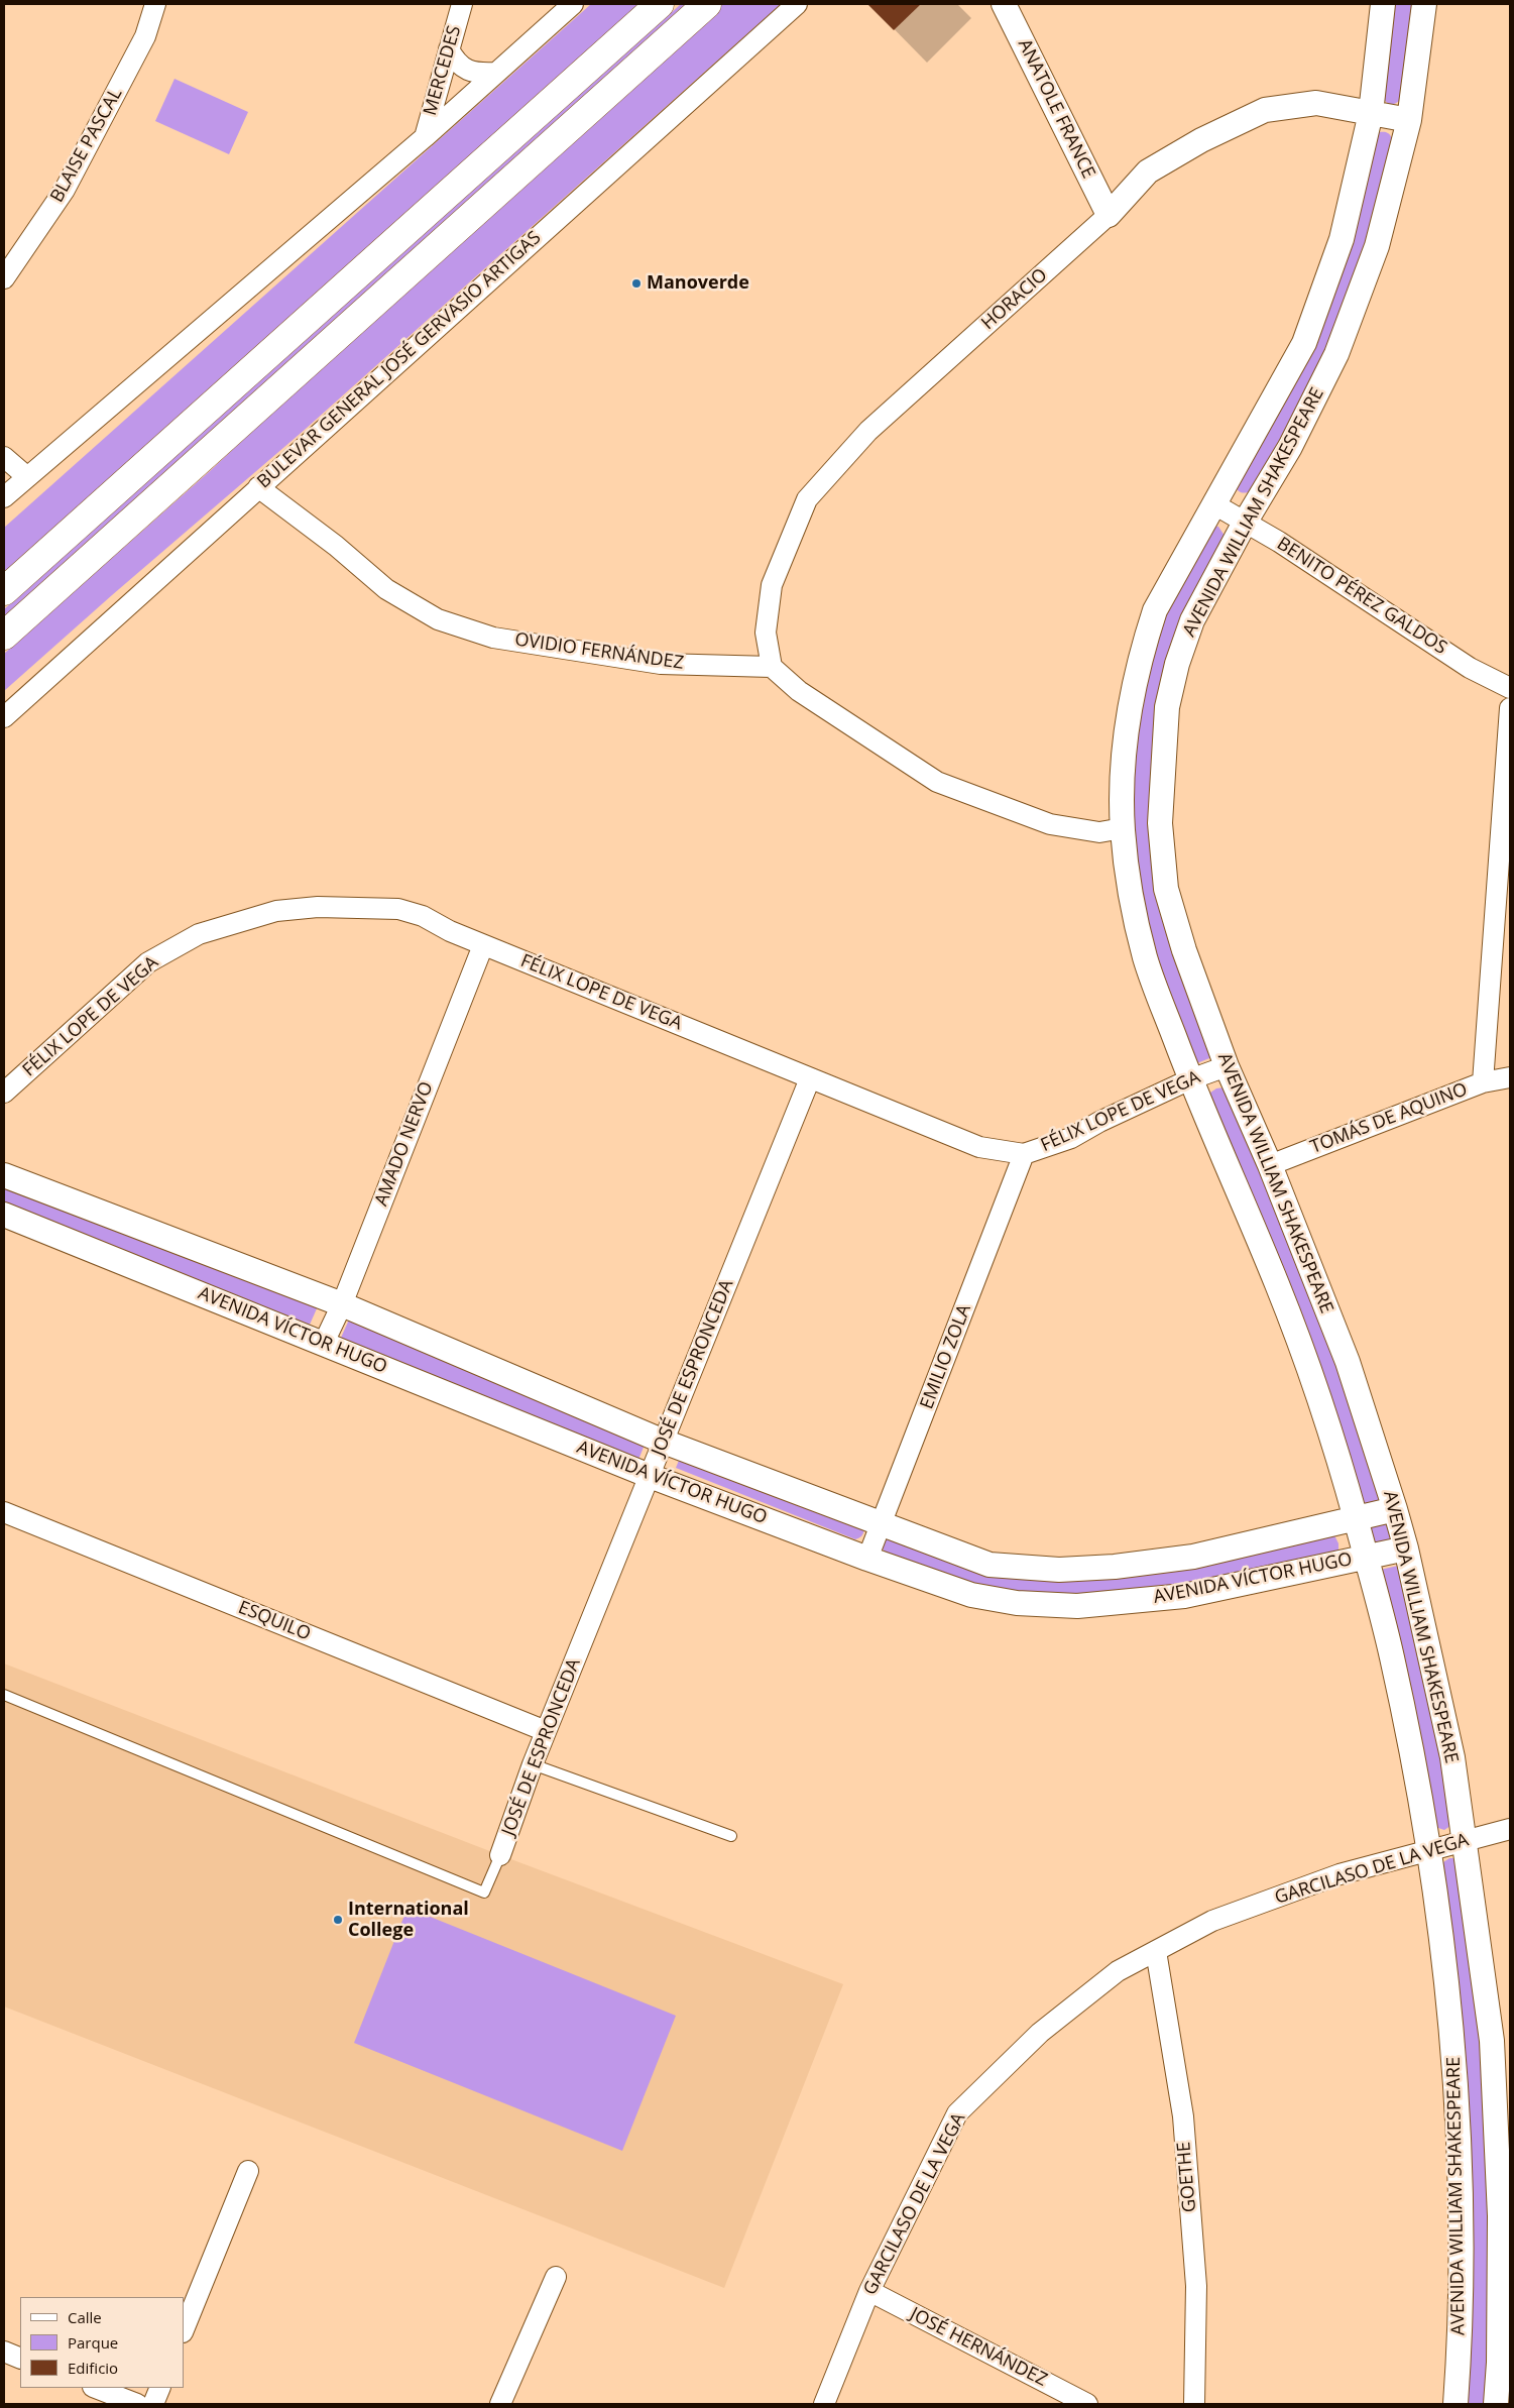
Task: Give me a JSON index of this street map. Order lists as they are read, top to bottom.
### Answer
{
  "streets": {
    "street": [
      "MERCEDES",
      "ANATOLE FRANCE",
      "BLAISE PASCAL",
      "HORACIO",
      "BULEVAR GENERAL JOSÉ GERVASIO ARTIGAS",
      "AVENIDA WILLIAM SHAKESPEARE",
      "BENITO PÉREZ GALDOS",
      "OVIDIO FERNÁNDEZ",
      "FÉLIX LOPE DE VEGA",
      "TOMÁS DE AQUINO",
      "AMADO NERVO",
      "AVENIDA VÍCTOR HUGO",
      "EMILIO ZOLA",
      "JOSÉ DE ESPRONCEDA",
      "ESQUILO",
      "GARCILASO DE LA VEGA",
      "GOETHE",
      "JOSÉ HERNÁNDEZ"
    ]
  },
  "crossings": [
    ["ANATOLE FRANCE", "HORACIO"],
    ["HORACIO", "AVENIDA WILLIAM SHAKESPEARE"],
    ["HORACIO", "OVIDIO FERNÁNDEZ"],
    ["BULEVAR GENERAL JOSÉ GERVASIO ARTIGAS", "OVIDIO FERNÁNDEZ"],
    ["AVENIDA WILLIAM SHAKESPEARE", "BENITO PÉREZ GALDOS"],
    ["AVENIDA WILLIAM SHAKESPEARE", "FÉLIX LOPE DE VEGA"],
    ["AVENIDA WILLIAM SHAKESPEARE", "TOMÁS DE AQUINO"],
    ["AVENIDA WILLIAM SHAKESPEARE", "AVENIDA VÍCTOR HUGO"],
    ["AVENIDA WILLIAM SHAKESPEARE", "GARCILASO DE LA VEGA"],
    ["FÉLIX LOPE DE VEGA", "AMADO NERVO"],
    ["FÉLIX LOPE DE VEGA", "EMILIO ZOLA"],
    ["FÉLIX LOPE DE VEGA", "JOSÉ DE ESPRONCEDA"],
    ["AMADO NERVO", "AVENIDA VÍCTOR HUGO"],
    ["AVENIDA VÍCTOR HUGO", "EMILIO ZOLA"],
    ["AVENIDA VÍCTOR HUGO", "JOSÉ DE ESPRONCEDA"],
    ["JOSÉ DE ESPRONCEDA", "ESQUILO"],
    ["GARCILASO DE LA VEGA", "GOETHE"],
    ["GARCILASO DE LA VEGA", "JOSÉ HERNÁNDEZ"]
  ],
  "places": ["Manoverde", "International College"],
  "legend": ["Calle", "Parque", "Edificio"]
}
